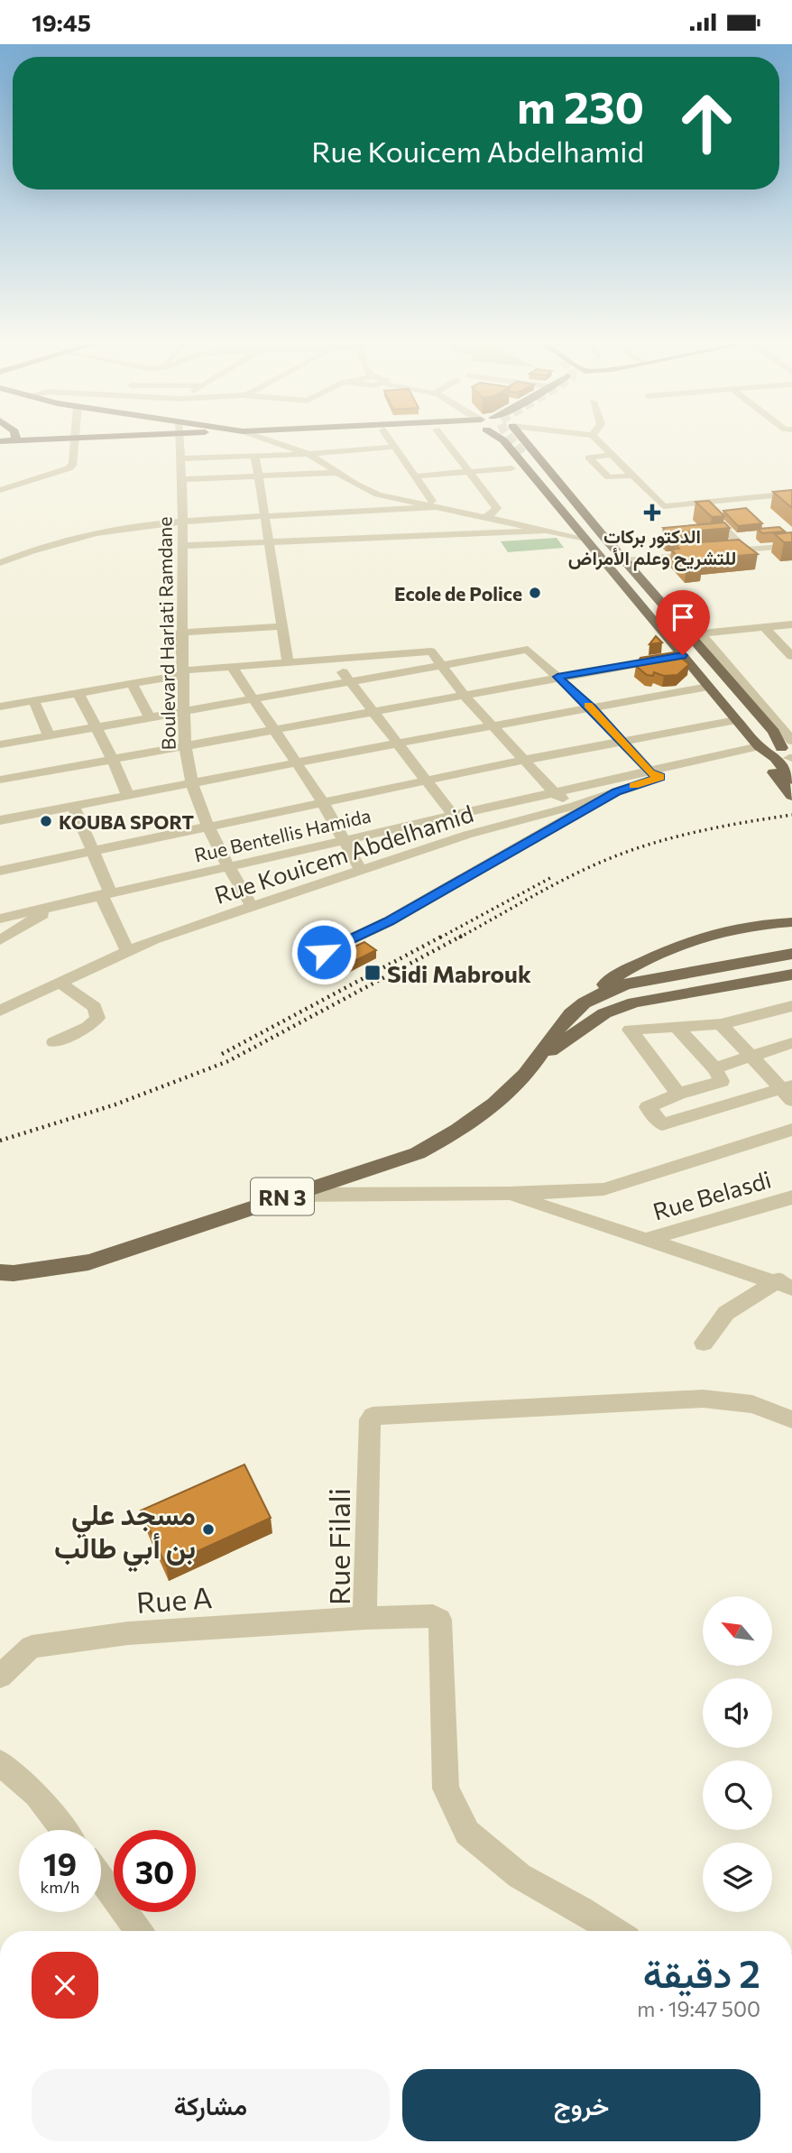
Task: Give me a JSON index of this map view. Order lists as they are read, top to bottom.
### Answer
{
  "streets": {
    "main road": ["RN 3"],
    "street": [
      "Boulevard Harlati Ramdane",
      "Rue Bentellis Hamida",
      "Rue Kouicem Abdelhamid",
      "Rue Belasdi",
      "Rue Filali",
      "Rue A"
    ]
  },
  "crossings": [
    ["Boulevard Harlati Ramdane", "Rue Bentellis Hamida"],
    ["Boulevard Harlati Ramdane", "Rue Kouicem Abdelhamid"],
    ["Rue Bentellis Hamida", "Rue Kouicem Abdelhamid"],
    ["Rue Filali", "Rue A"]
  ],
  "places": {
    "health": ["الدكتور بركات للتشريح وعلم الأمراض"],
    "other": ["Ecole de Police", "KOUBA SPORT", "مسجد علي بن أبي طالب"],
    "transit": ["Sidi Mabrouk"]
  },
  "north": "top left",
  "page": {
    "status": "19:45",
    "turn": ["230 m", "Rue Kouicem Abdelhamid"],
    "speed": "19 km/h",
    "limit": "30",
    "heading": ["2 دقيقة", "500 m · 19:47"],
    "buttons": ["خروج", "مشاركة"]
  }
}
